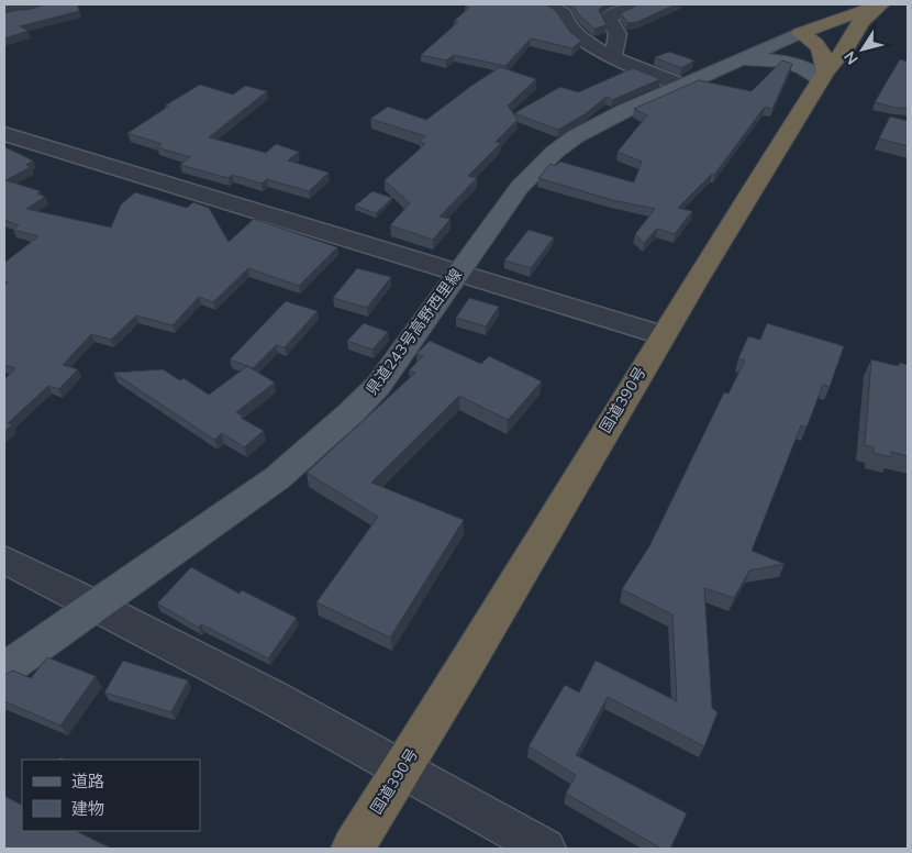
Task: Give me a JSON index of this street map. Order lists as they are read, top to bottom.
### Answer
{
  "streets": {
    "highway": ["国道390号"],
    "main road": ["県道243号高野西里線"]
  },
  "legend": ["道路", "建物"],
  "north": "bottom left"
}
